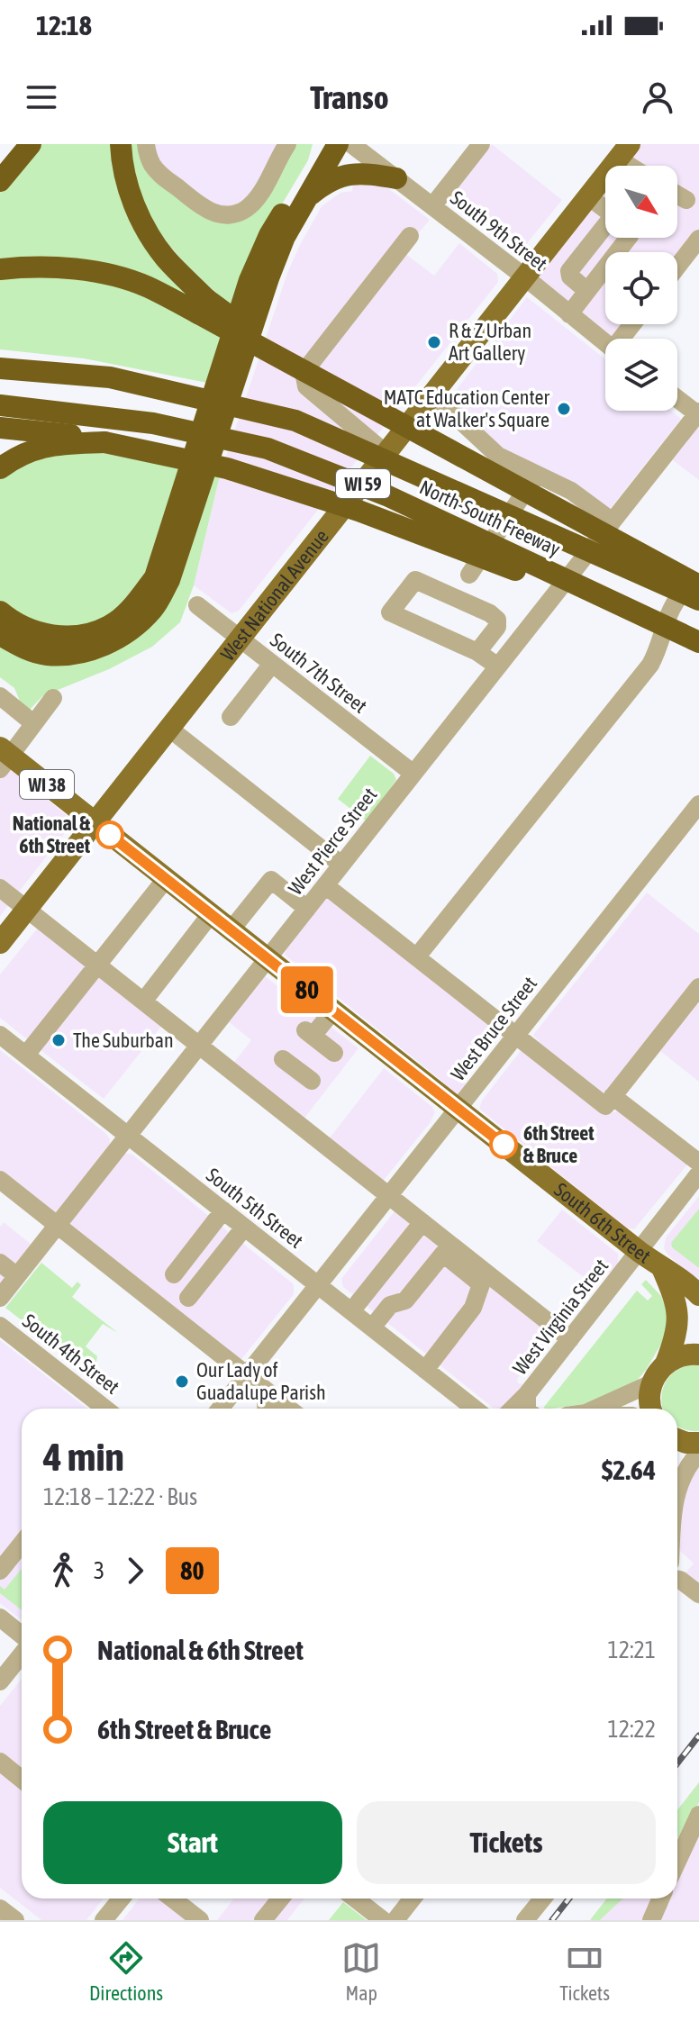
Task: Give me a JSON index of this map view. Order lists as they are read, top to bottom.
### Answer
{
  "streets": {
    "highway": ["North-South Freeway"],
    "main road": [
      "WI 59",
      "West National Avenue",
      "WI 38",
      "South 6th Street"
    ],
    "street": [
      "South 9th Street",
      "South 7th Street",
      "West Pierce Street",
      "West Bruce Street",
      "South 5th Street",
      "West Virginia Street",
      "South 4th Street"
    ]
  },
  "crossings": [
    ["South 9th Street", "West National Avenue"],
    ["West National Avenue", "South 7th Street"],
    ["West National Avenue", "South 6th Street"],
    ["South 7th Street", "West Pierce Street"],
    ["West Pierce Street", "South 5th Street"],
    ["West Pierce Street", "South 6th Street"],
    ["West Bruce Street", "South 5th Street"],
    ["West Bruce Street", "South 6th Street"],
    ["South 6th Street", "West Virginia Street"]
  ],
  "places": [
    "R & Z Urban Art Gallery",
    "MATC Education Center at Walker's Square",
    "National & 6th Street",
    "The Suburban",
    "6th Street & Bruce",
    "Our Lady of Guadalupe Parish"
  ],
  "lines": ["bus line 80"],
  "north": "bottom right",
  "page": {
    "status": "12:18",
    "header": "Transo",
    "on_map": "80",
    "heading": ["4 min", "12:18 – 12:22 · Bus", "$2.64"],
    "legs": ["3", "80"],
    "list": [
      {
        "name": "National & 6th Street",
        "value": "12:21"
      },
      {
        "name": "6th Street & Bruce",
        "value": "12:22"
      }
    ],
    "buttons": ["Start", "Tickets"],
    "tabs": ["Directions", "Map", "Tickets"]
  }
}
